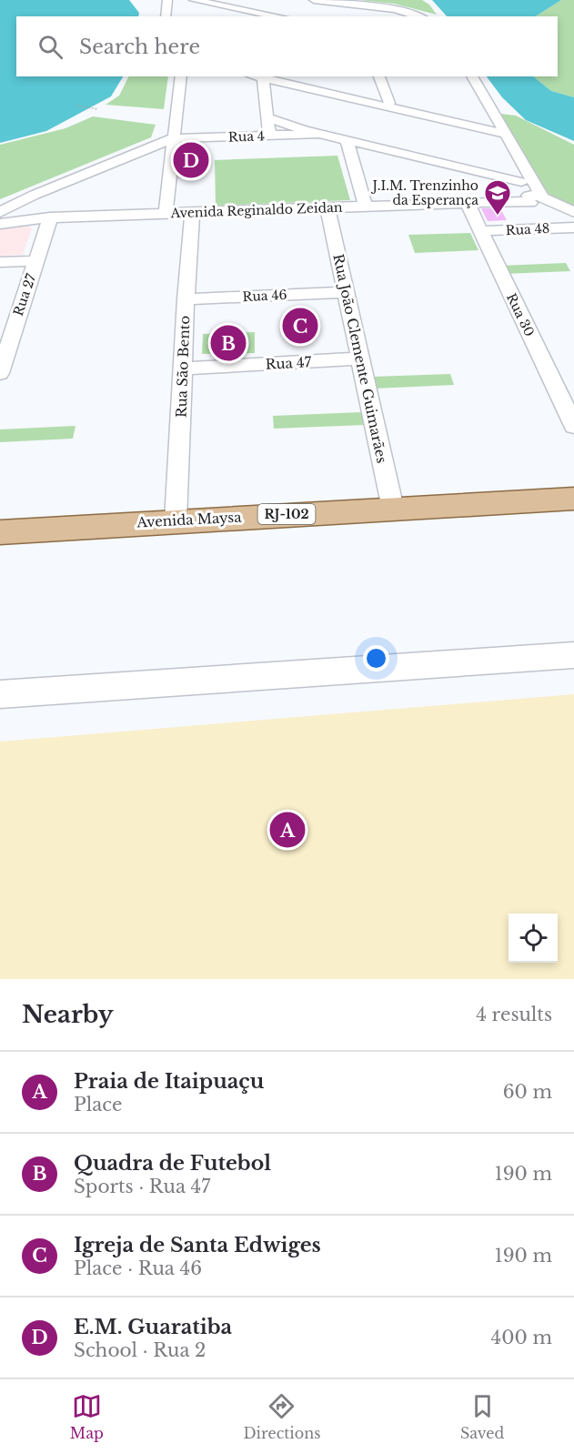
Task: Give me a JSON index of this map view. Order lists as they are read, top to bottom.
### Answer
{
  "streets": {
    "main road": ["RJ-102", "Avenida Maysa"],
    "street": [
      "Rua 4",
      "Avenida Reginaldo Zeidan",
      "Rua 48",
      "Rua 27",
      "Rua 46",
      "Rua 30",
      "Rua João Clemente Guimarães",
      "Rua 47",
      "Rua São Bento"
    ]
  },
  "crossings": [
    ["Avenida Reginaldo Zeidan", "Rua 27"],
    ["Avenida Reginaldo Zeidan", "Rua 30"],
    ["Avenida Reginaldo Zeidan", "Rua João Clemente Guimarães"],
    ["Avenida Reginaldo Zeidan", "Rua São Bento"],
    ["Rua 48", "Rua 30"],
    ["Rua 46", "Rua João Clemente Guimarães"],
    ["Rua 46", "Rua São Bento"],
    ["Rua João Clemente Guimarães", "Rua 47"],
    ["Rua João Clemente Guimarães", "Avenida Maysa"],
    ["Rua 47", "Rua São Bento"],
    ["Rua São Bento", "Avenida Maysa"]
  ],
  "places": {
    "school or university": ["J.I.M. Trenzinho da Esperança"]
  },
  "page": {
    "search": "Search here",
    "pins": [
      "D",
      "C",
      "B",
      "A"
    ],
    "heading": ["Nearby", "4 results"],
    "list": [
      {
        "mark": "A",
        "name": "Praia de Itaipuaçu",
        "note": "Place",
        "value": "60 m"
      },
      {
        "mark": "B",
        "name": "Quadra de Futebol",
        "note": "Sports · Rua 47",
        "value": "190 m"
      },
      {
        "mark": "C",
        "name": "Igreja de Santa Edwiges",
        "note": "Place · Rua 46",
        "value": "190 m"
      },
      {
        "mark": "D",
        "name": "E.M. Guaratiba",
        "note": "School · Rua 2",
        "value": "400 m"
      }
    ],
    "nav": ["Map", "Directions", "Saved"]
  }
}
